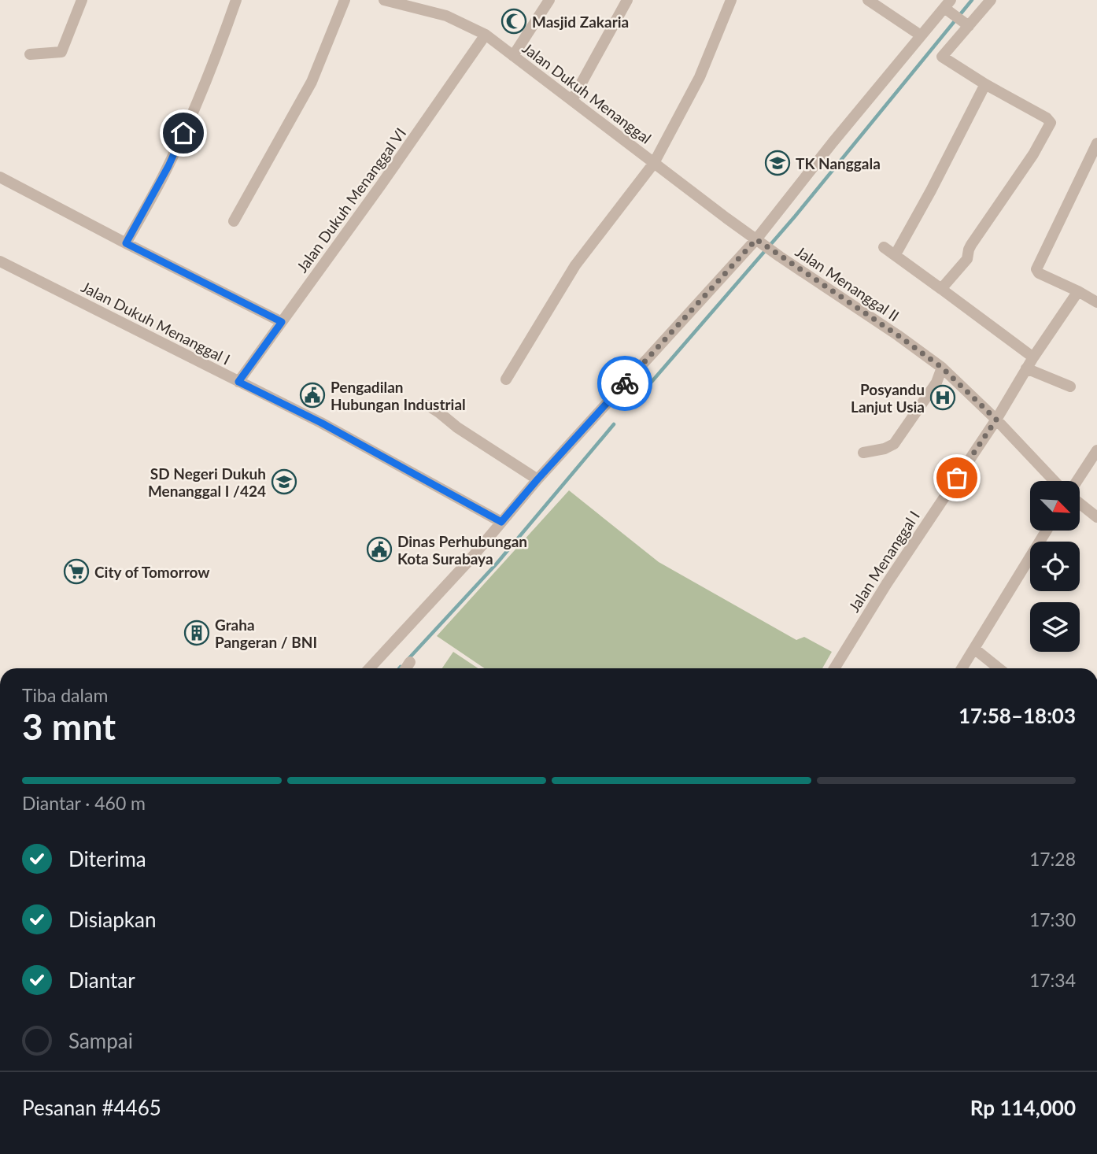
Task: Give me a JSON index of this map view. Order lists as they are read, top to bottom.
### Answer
{
  "streets": {
    "street": [
      "Jalan Dukuh Menanggal",
      "Jalan Dukuh Menanggal VI",
      "Jalan Menanggal II",
      "Jalan Dukuh Menanggal I",
      "Jalan Menanggal I"
    ]
  },
  "crossings": [
    ["Jalan Dukuh Menanggal", "Jalan Dukuh Menanggal VI"],
    ["Jalan Dukuh Menanggal", "Jalan Menanggal II"],
    ["Jalan Dukuh Menanggal VI", "Jalan Dukuh Menanggal I"],
    ["Jalan Menanggal II", "Jalan Menanggal I"]
  ],
  "places": {
    "mosque": ["Masjid Zakaria"],
    "school or university": ["TK Nanggala", "SD Negeri Dukuh Menanggal I /424"],
    "public building": ["Pengadilan Hubungan Industrial", "Dinas Perhubungan Kota Surabaya"],
    "hospital": ["Posyandu Lanjut Usia"],
    "supermarket": ["City of Tomorrow"],
    "building": ["Graha Pangeran / BNI"]
  },
  "north": "bottom right",
  "page": {
    "heading": ["3 mnt", "Tiba dalam", "17:58–18:03"],
    "panel": ["Pesanan #4465", "Rp 114,000"],
    "bar": "Diantar · 460 m",
    "list": [
      ["Diterima", "17:28"],
      ["Disiapkan", "17:30"],
      ["Diantar", "17:34"],
      "Sampai"
    ]
  }
}
